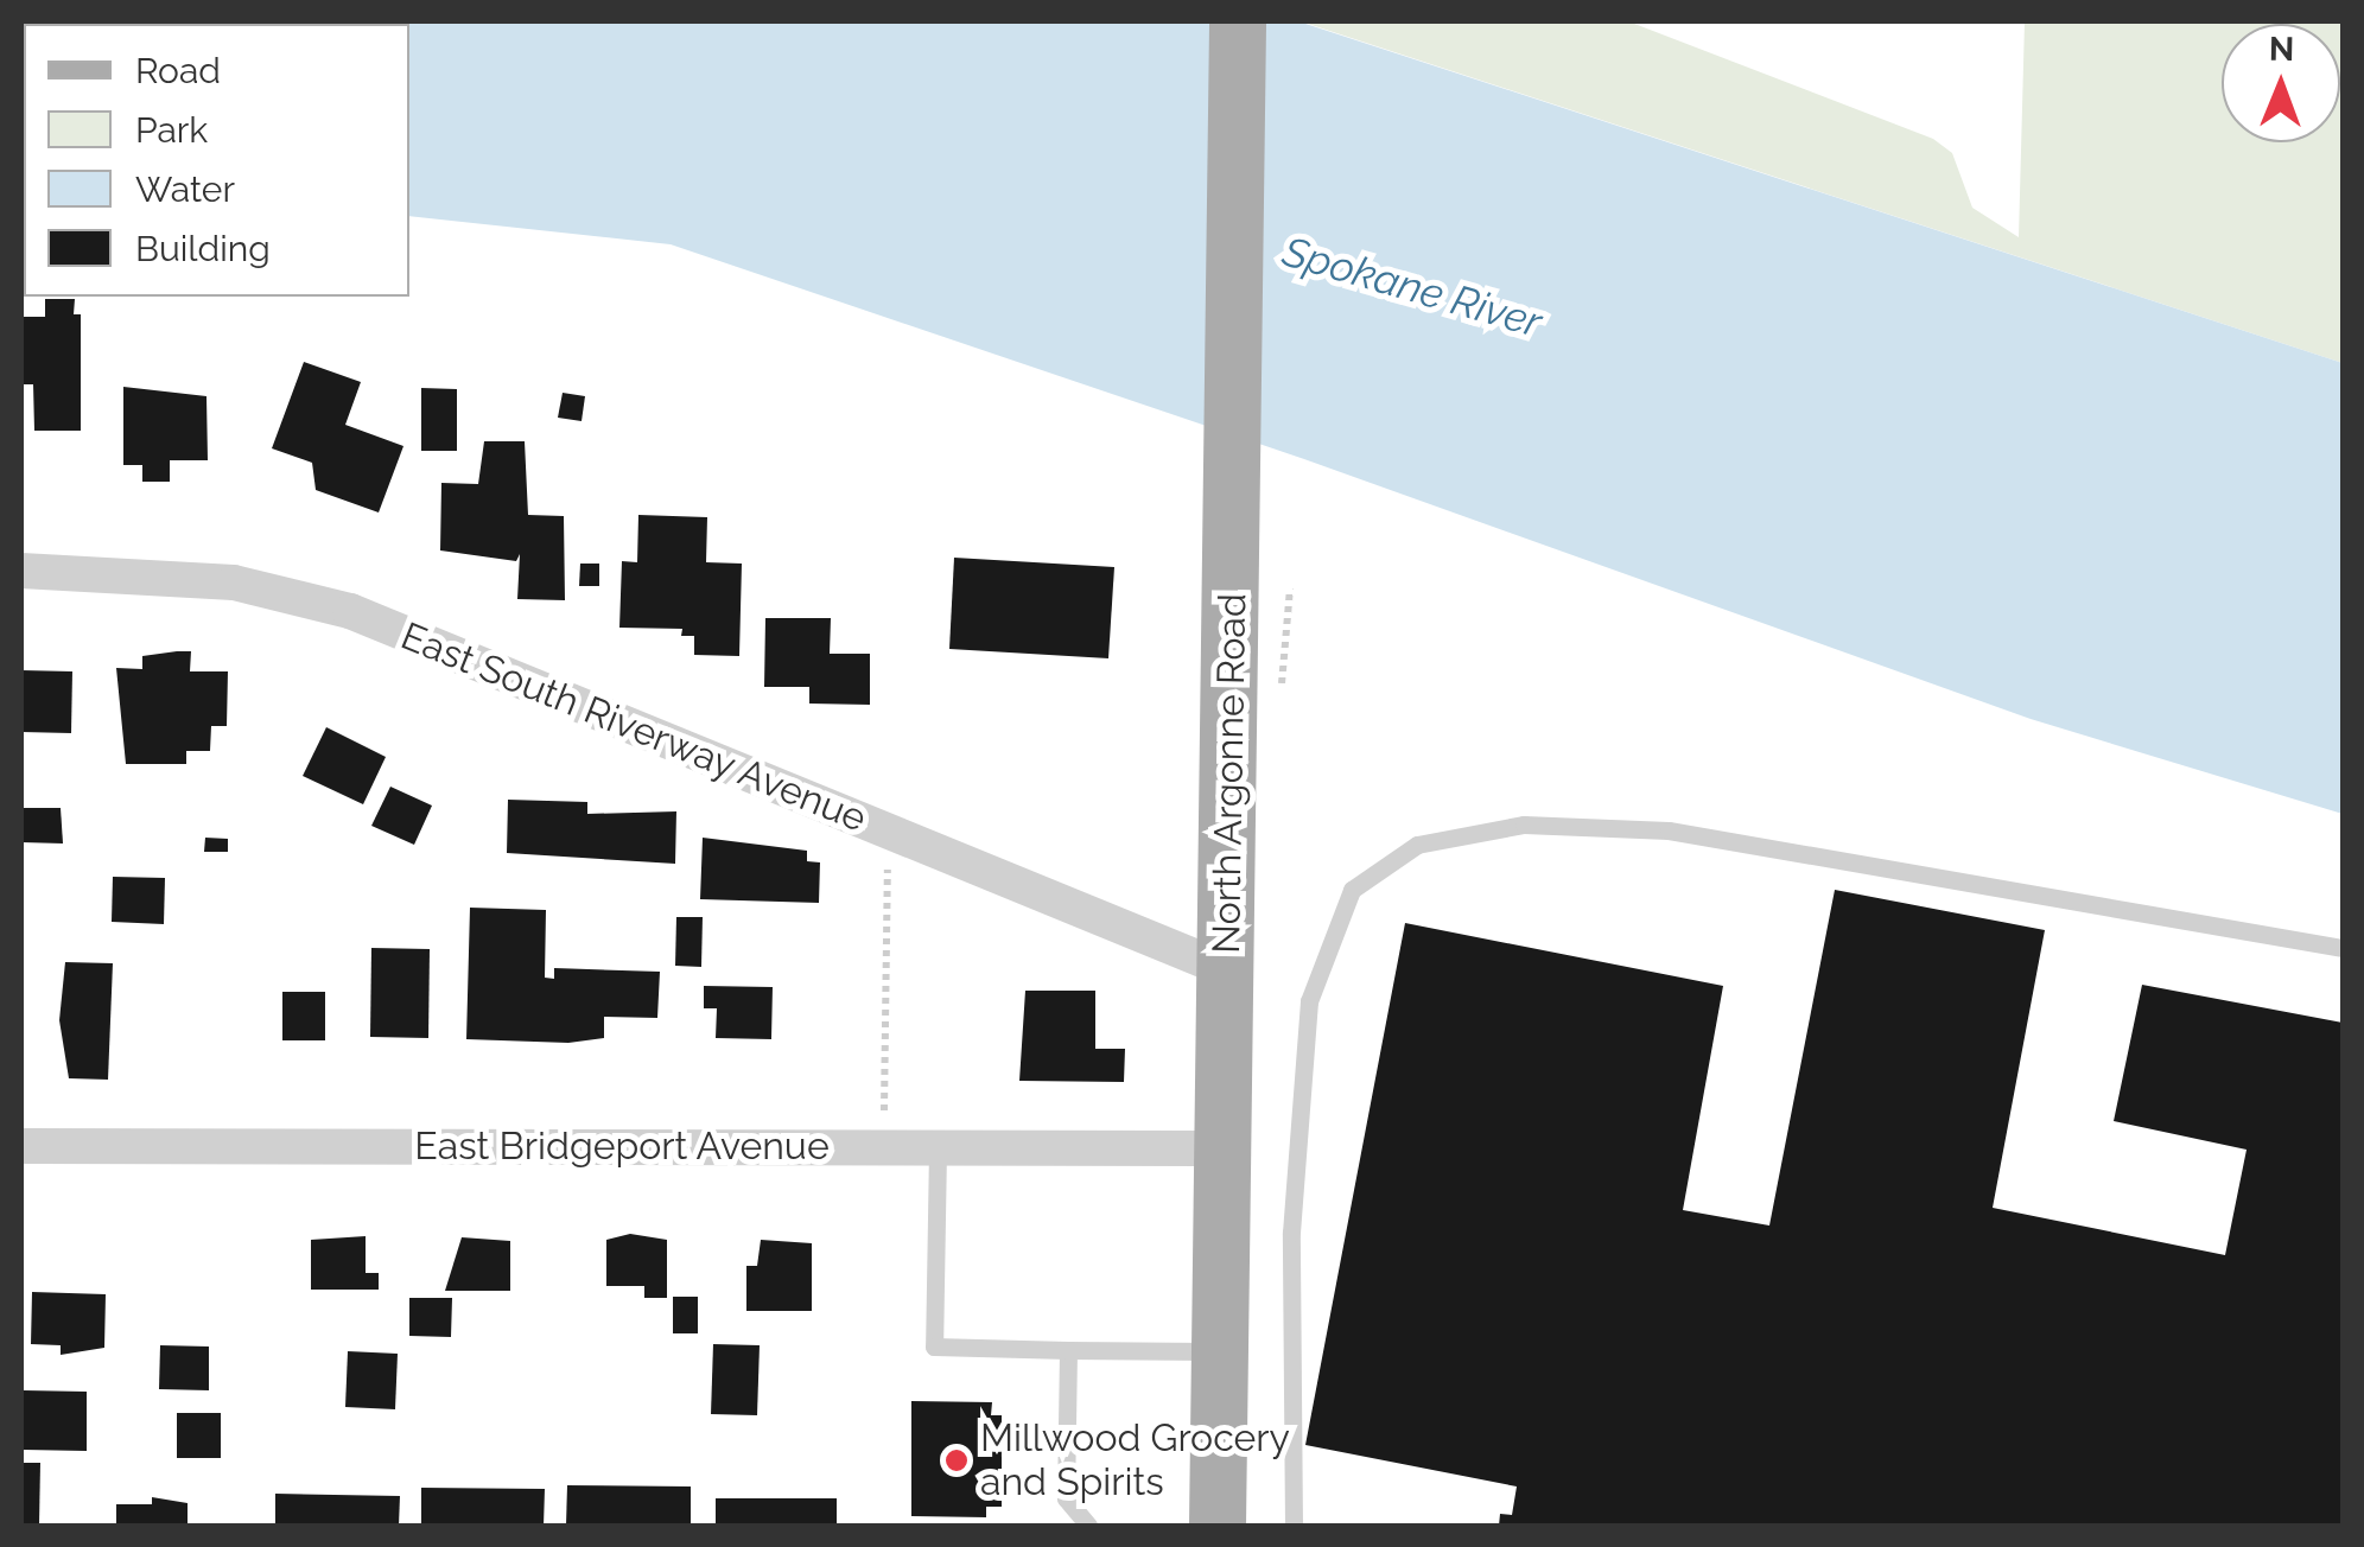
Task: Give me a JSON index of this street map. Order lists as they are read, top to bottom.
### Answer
{
  "streets": {
    "main road": ["North Argonne Road"],
    "street": ["East South Riverway Avenue", "East Bridgeport Avenue"]
  },
  "crossings": [
    ["East South Riverway Avenue", "North Argonne Road"],
    ["North Argonne Road", "East Bridgeport Avenue"]
  ],
  "water": ["Spokane River"],
  "places": ["Millwood Grocery and Spirits"],
  "legend": [
    "Road",
    "Park",
    "Water",
    "Building"
  ],
  "north": "top"
}
